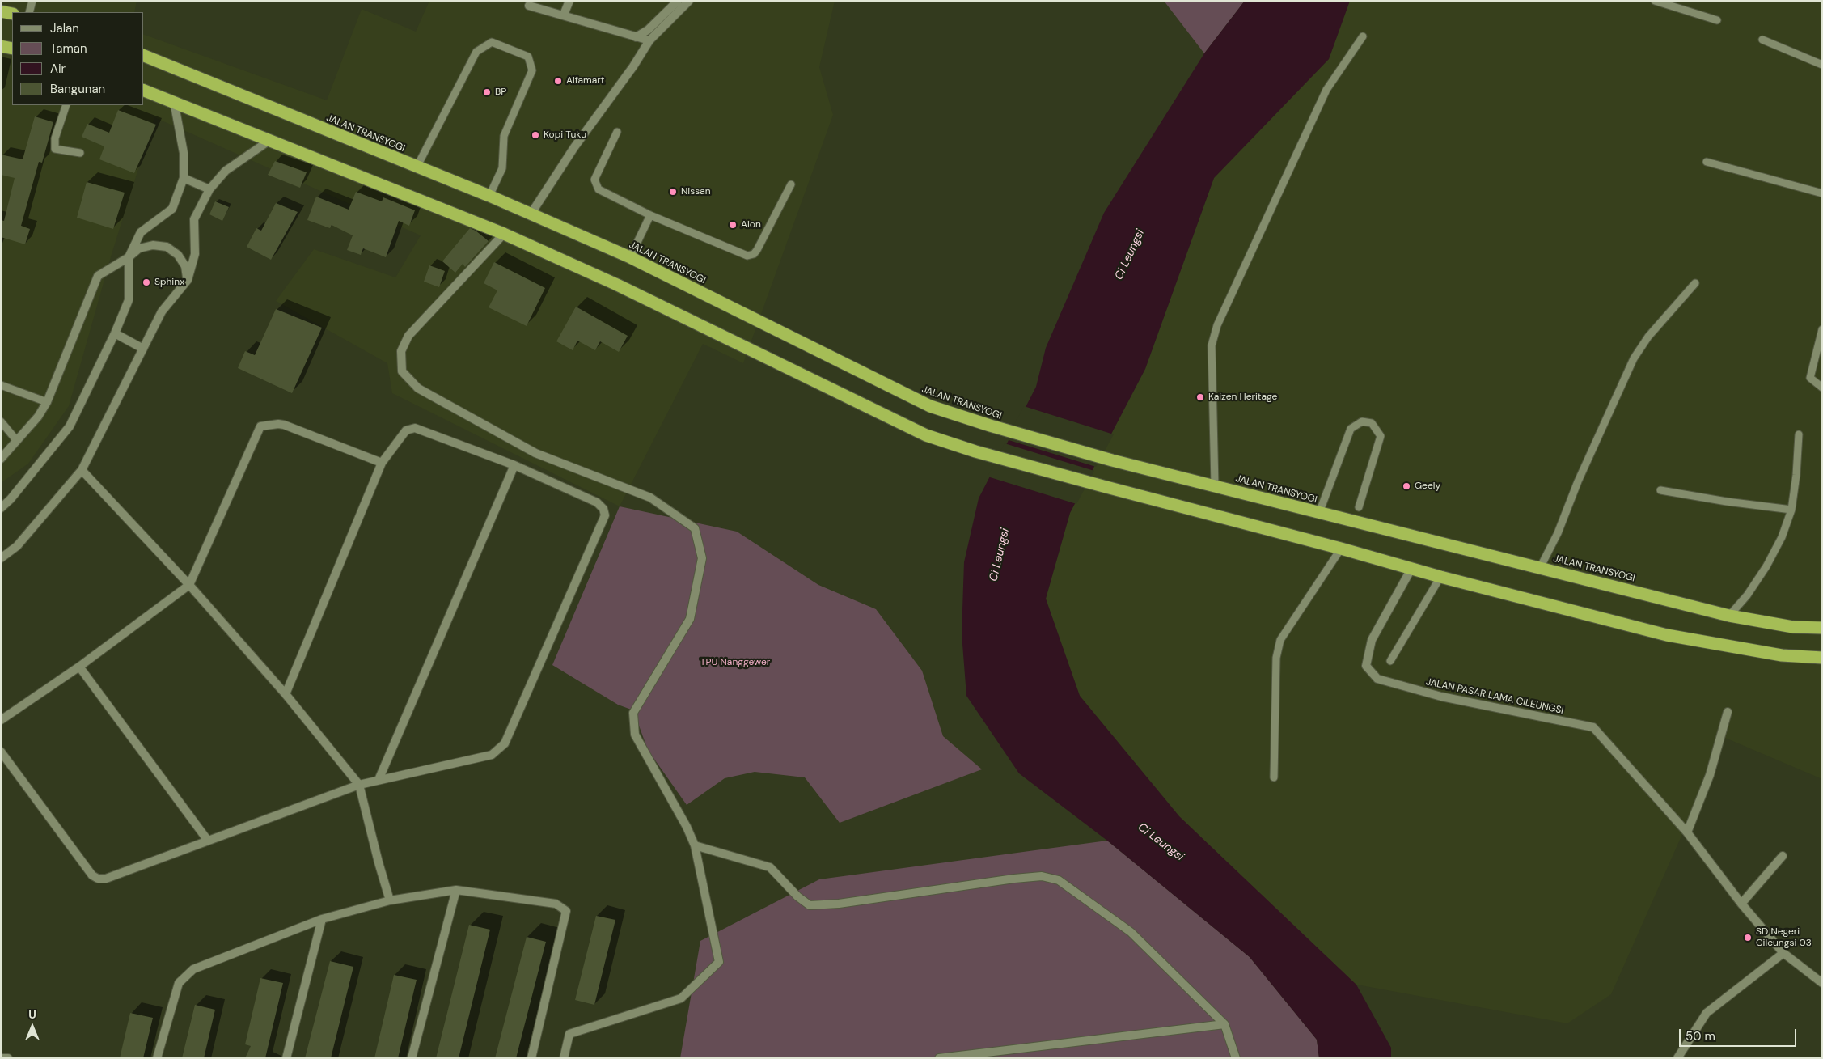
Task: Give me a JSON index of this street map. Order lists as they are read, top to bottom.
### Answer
{
  "streets": {
    "highway": ["JALAN TRANSYOGI"],
    "street": ["JALAN PASAR LAMA CILEUNGSI"]
  },
  "water": ["Ci Leungsi"],
  "parks": ["TPU Nanggewer"],
  "places": [
    "Alfamart",
    "BP",
    "Kopi Tuku",
    "Nissan",
    "Aion",
    "Sphinx",
    "Kaizen Heritage",
    "Geely",
    "SD Negeri Cileungsi 03"
  ],
  "legend": [
    "Jalan",
    "Taman",
    "Air",
    "Bangunan"
  ],
  "scale_bar": "50 m",
  "north": "top"
}
